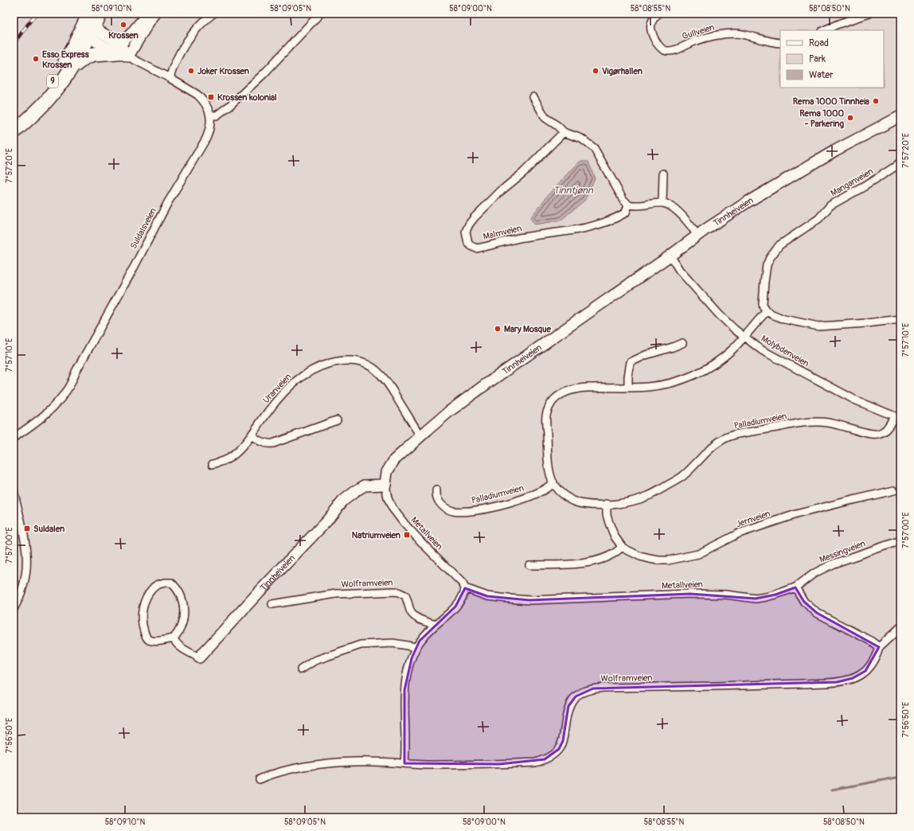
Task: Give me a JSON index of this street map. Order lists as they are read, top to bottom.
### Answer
{
  "streets": {
    "highway": ["9"],
    "street": [
      "Gullveien",
      "Manganveien",
      "Tinnheiveien",
      "Suldalsveien",
      "Malmveien",
      "Molybdenveien",
      "Uranveien",
      "Palladiumveien",
      "Jernveien",
      "Metallveien",
      "Messingveien",
      "Wolframveien"
    ]
  },
  "crossings": [
    ["9", "Suldalsveien"],
    ["Tinnheiveien", "Molybdenveien"],
    ["Tinnheiveien", "Uranveien"],
    ["Tinnheiveien", "Metallveien"],
    ["Molybdenveien", "Palladiumveien"],
    ["Metallveien", "Messingveien"]
  ],
  "water": ["Tinntjønn"],
  "places": {
    "other": [
      "Krossen",
      "Esso Express Krossen",
      "Joker Krossen",
      "Vigørhallen",
      "Rema 1000 Tinnheia",
      "Rema 1000 - Parkering",
      "Mary Mosque"
    ],
    "transit": ["Krossen kolonial", "Suldalen", "Natriumveien"]
  },
  "legend": ["Road", "Park", "Water"],
  "coordinates": [
    "58°09'10\"N",
    "58°09'05\"N",
    "58°09'00\"N",
    "58°08'55\"N",
    "58°08'50\"N",
    "7°57'20\"E",
    "7°57'10\"E",
    "7°57'00\"E",
    "7°56'50\"E"
  ]
}
